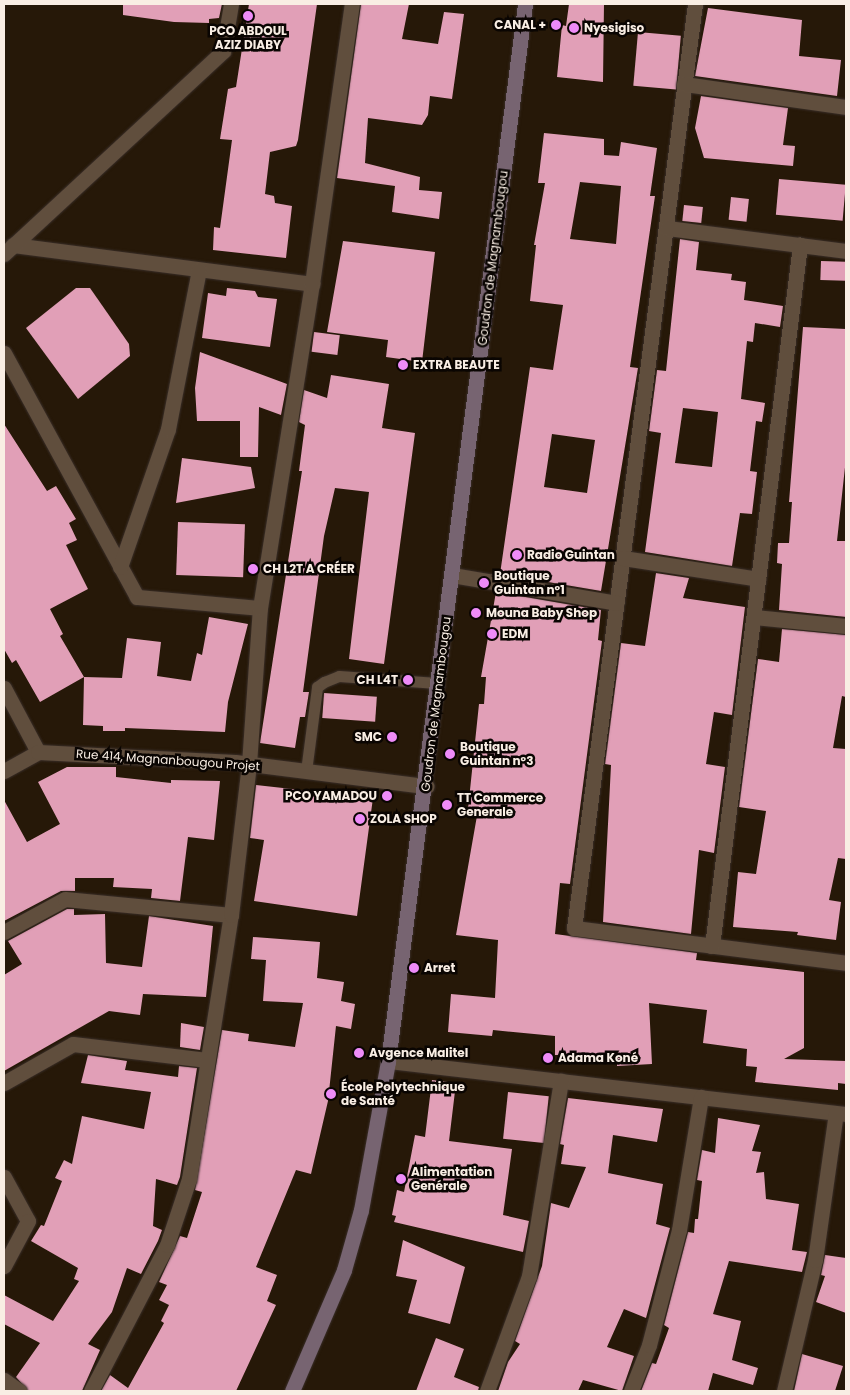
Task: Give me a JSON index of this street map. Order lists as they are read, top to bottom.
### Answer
{
  "streets": {
    "street": ["Goudron de Magnambougou", "Rue 414, Magnanbougou Projet"]
  },
  "crossings": [
    ["Goudron de Magnambougou", "Rue 414, Magnanbougou Projet"]
  ],
  "places": [
    "PCO ABDOUL AZIZ DIABY",
    "CANAL +",
    "Nyesigiso",
    "EXTRA BEAUTE",
    "Radio Guintan",
    "CH L2T A CRÉER",
    "Boutique Guintan n°1",
    "Mouna Baby Shop",
    "EDM",
    "CH L4T",
    "SMC",
    "Boutique Guintan n°3",
    "PCO YAMADOU",
    "TT Commerce Generale",
    "ZOLA SHOP",
    "Arret",
    "Avgence Malitel",
    "Adama Koné",
    "École Polytechnique de Santé",
    "Alimentation Genérale"
  ]
}
